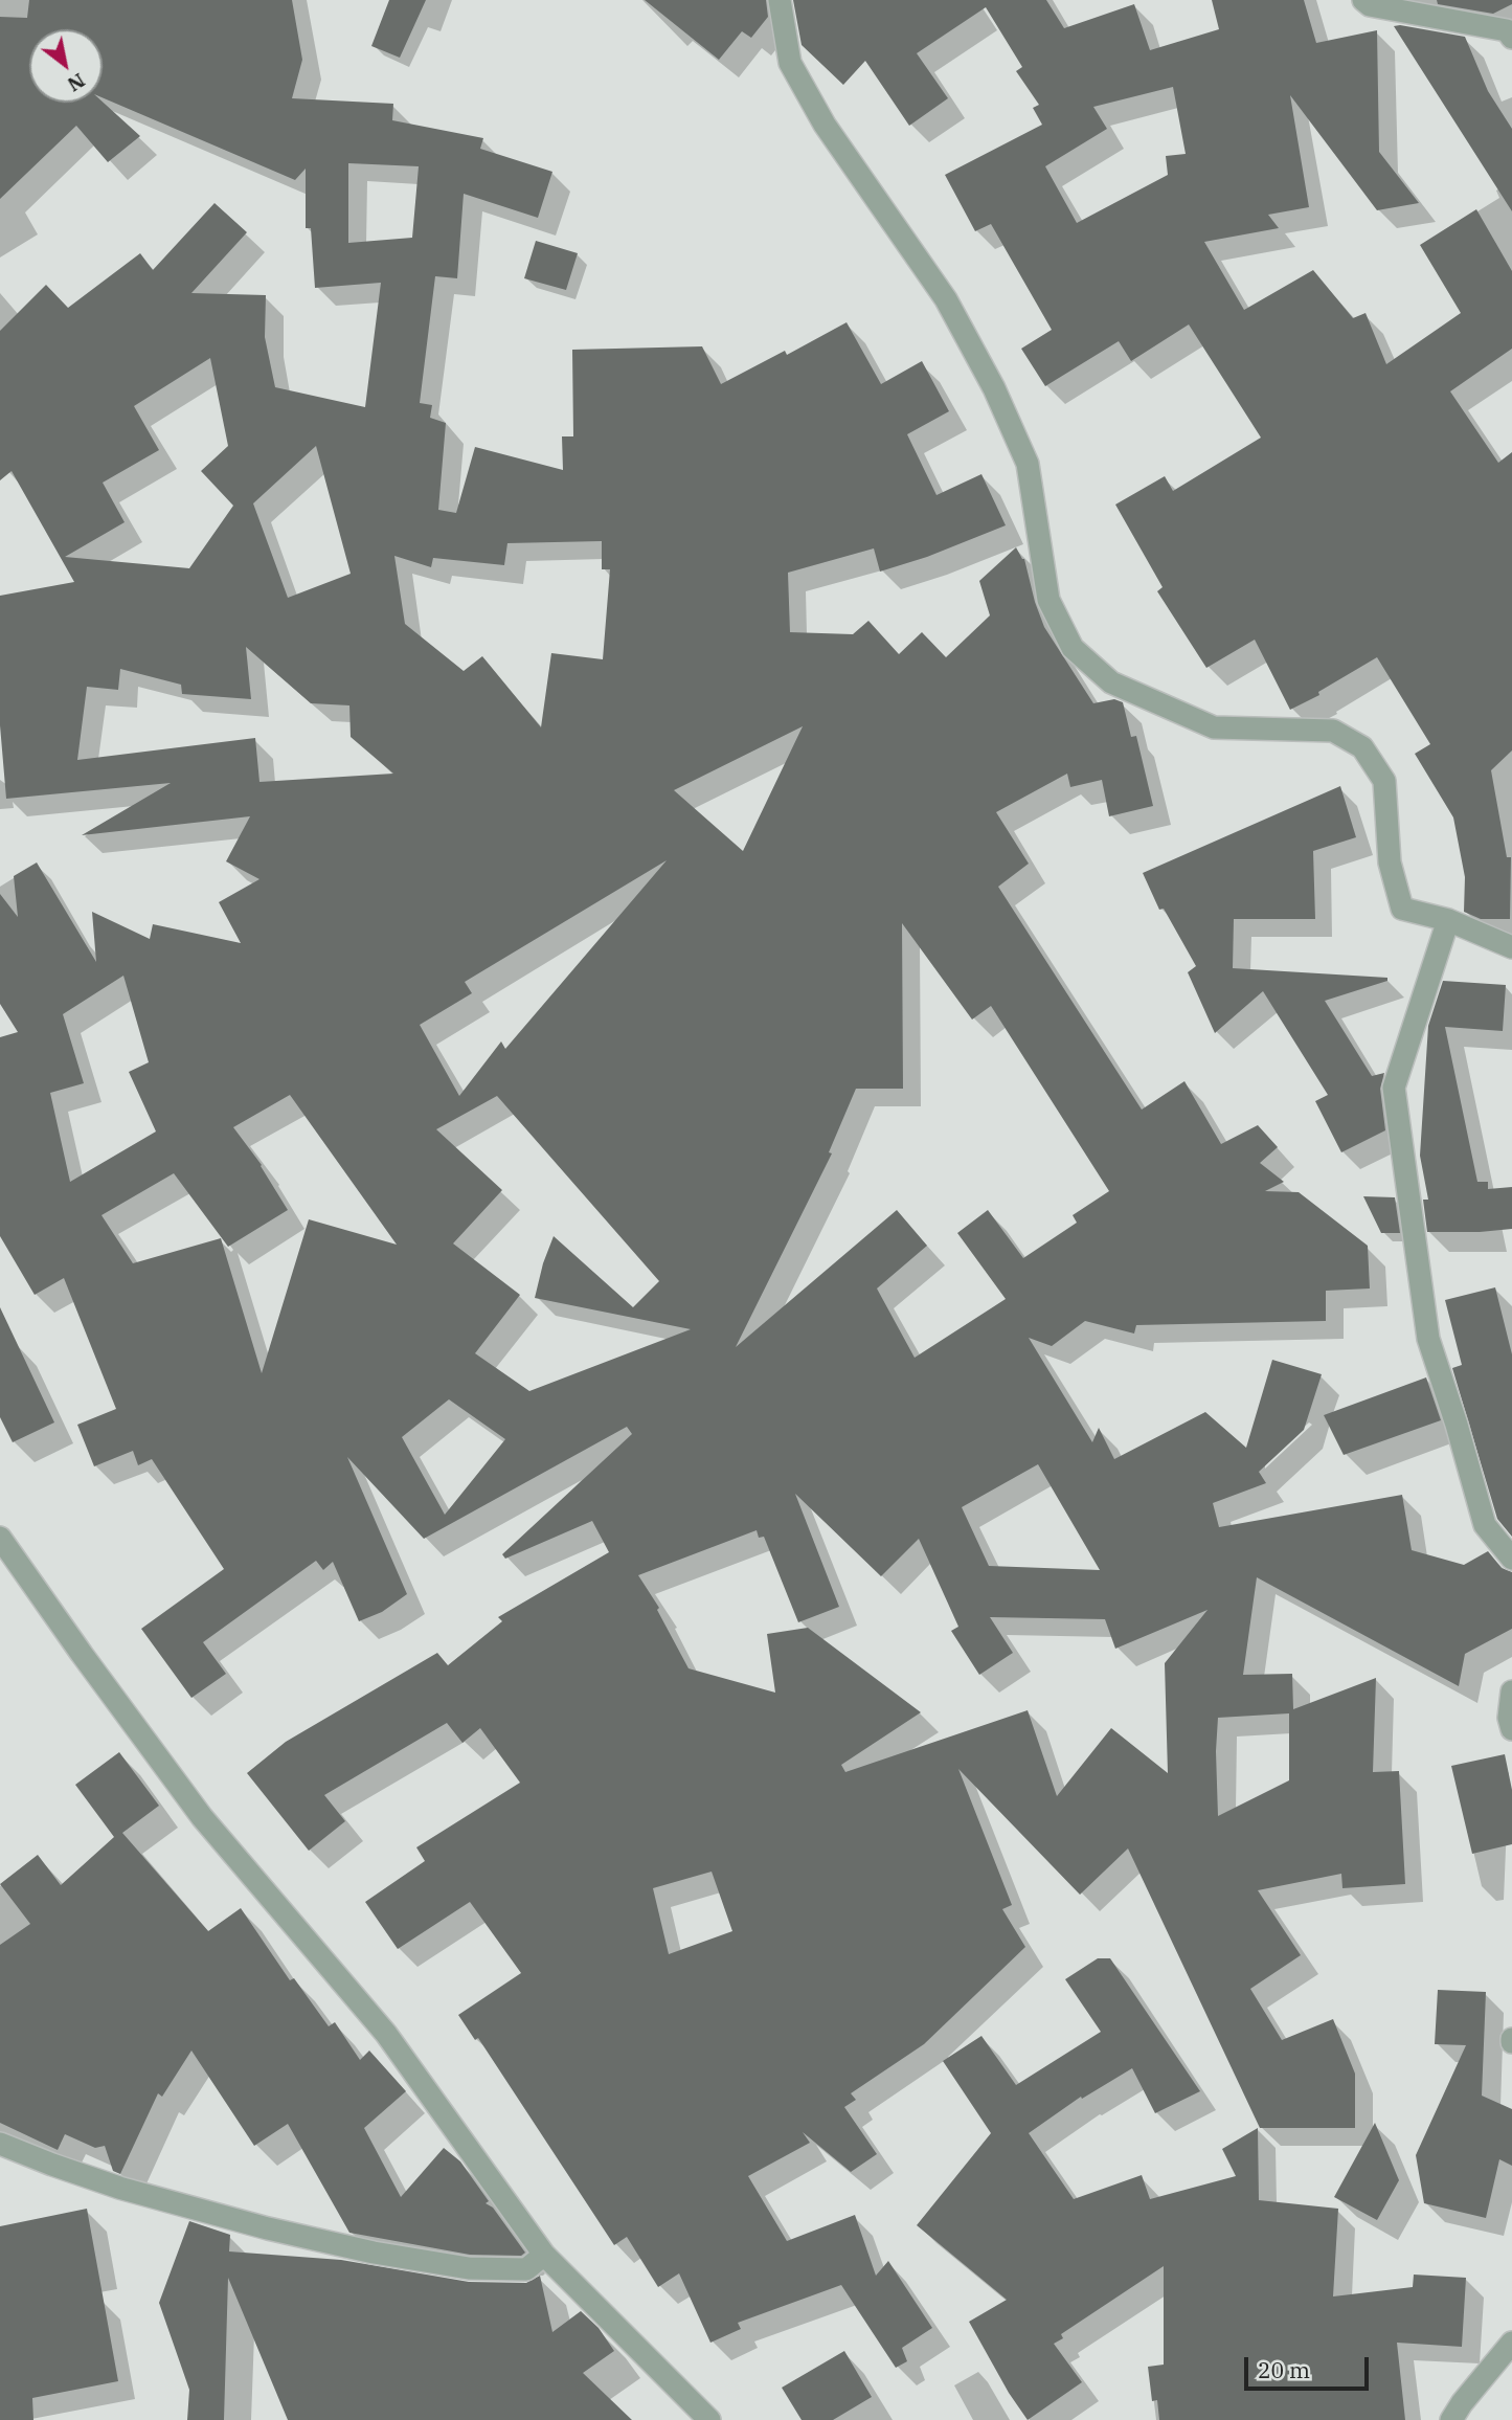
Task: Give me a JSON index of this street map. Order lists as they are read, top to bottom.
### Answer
{
  "scale_bar": "20 m",
  "north": "bottom right"
}
